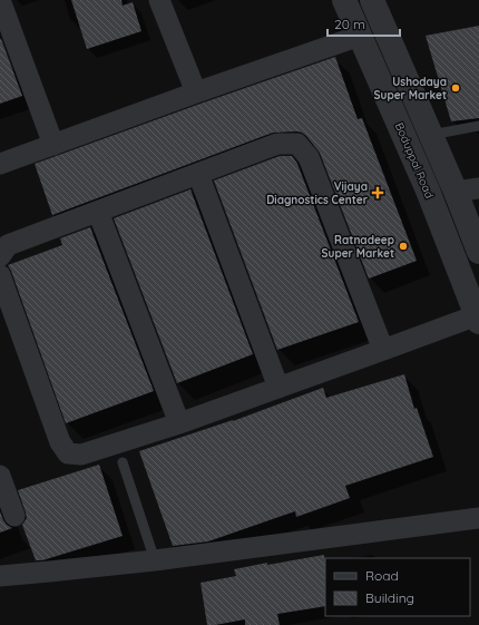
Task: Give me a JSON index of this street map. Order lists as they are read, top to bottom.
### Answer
{
  "streets": {
    "street": ["Boduppal Road"]
  },
  "places": {
    "other": ["Ushodaya Super Market", "Ratnadeep Super Market"],
    "health": ["Vijaya Diagnostics Center"]
  },
  "legend": ["Road", "Building"],
  "scale_bar": "20 m"
}
